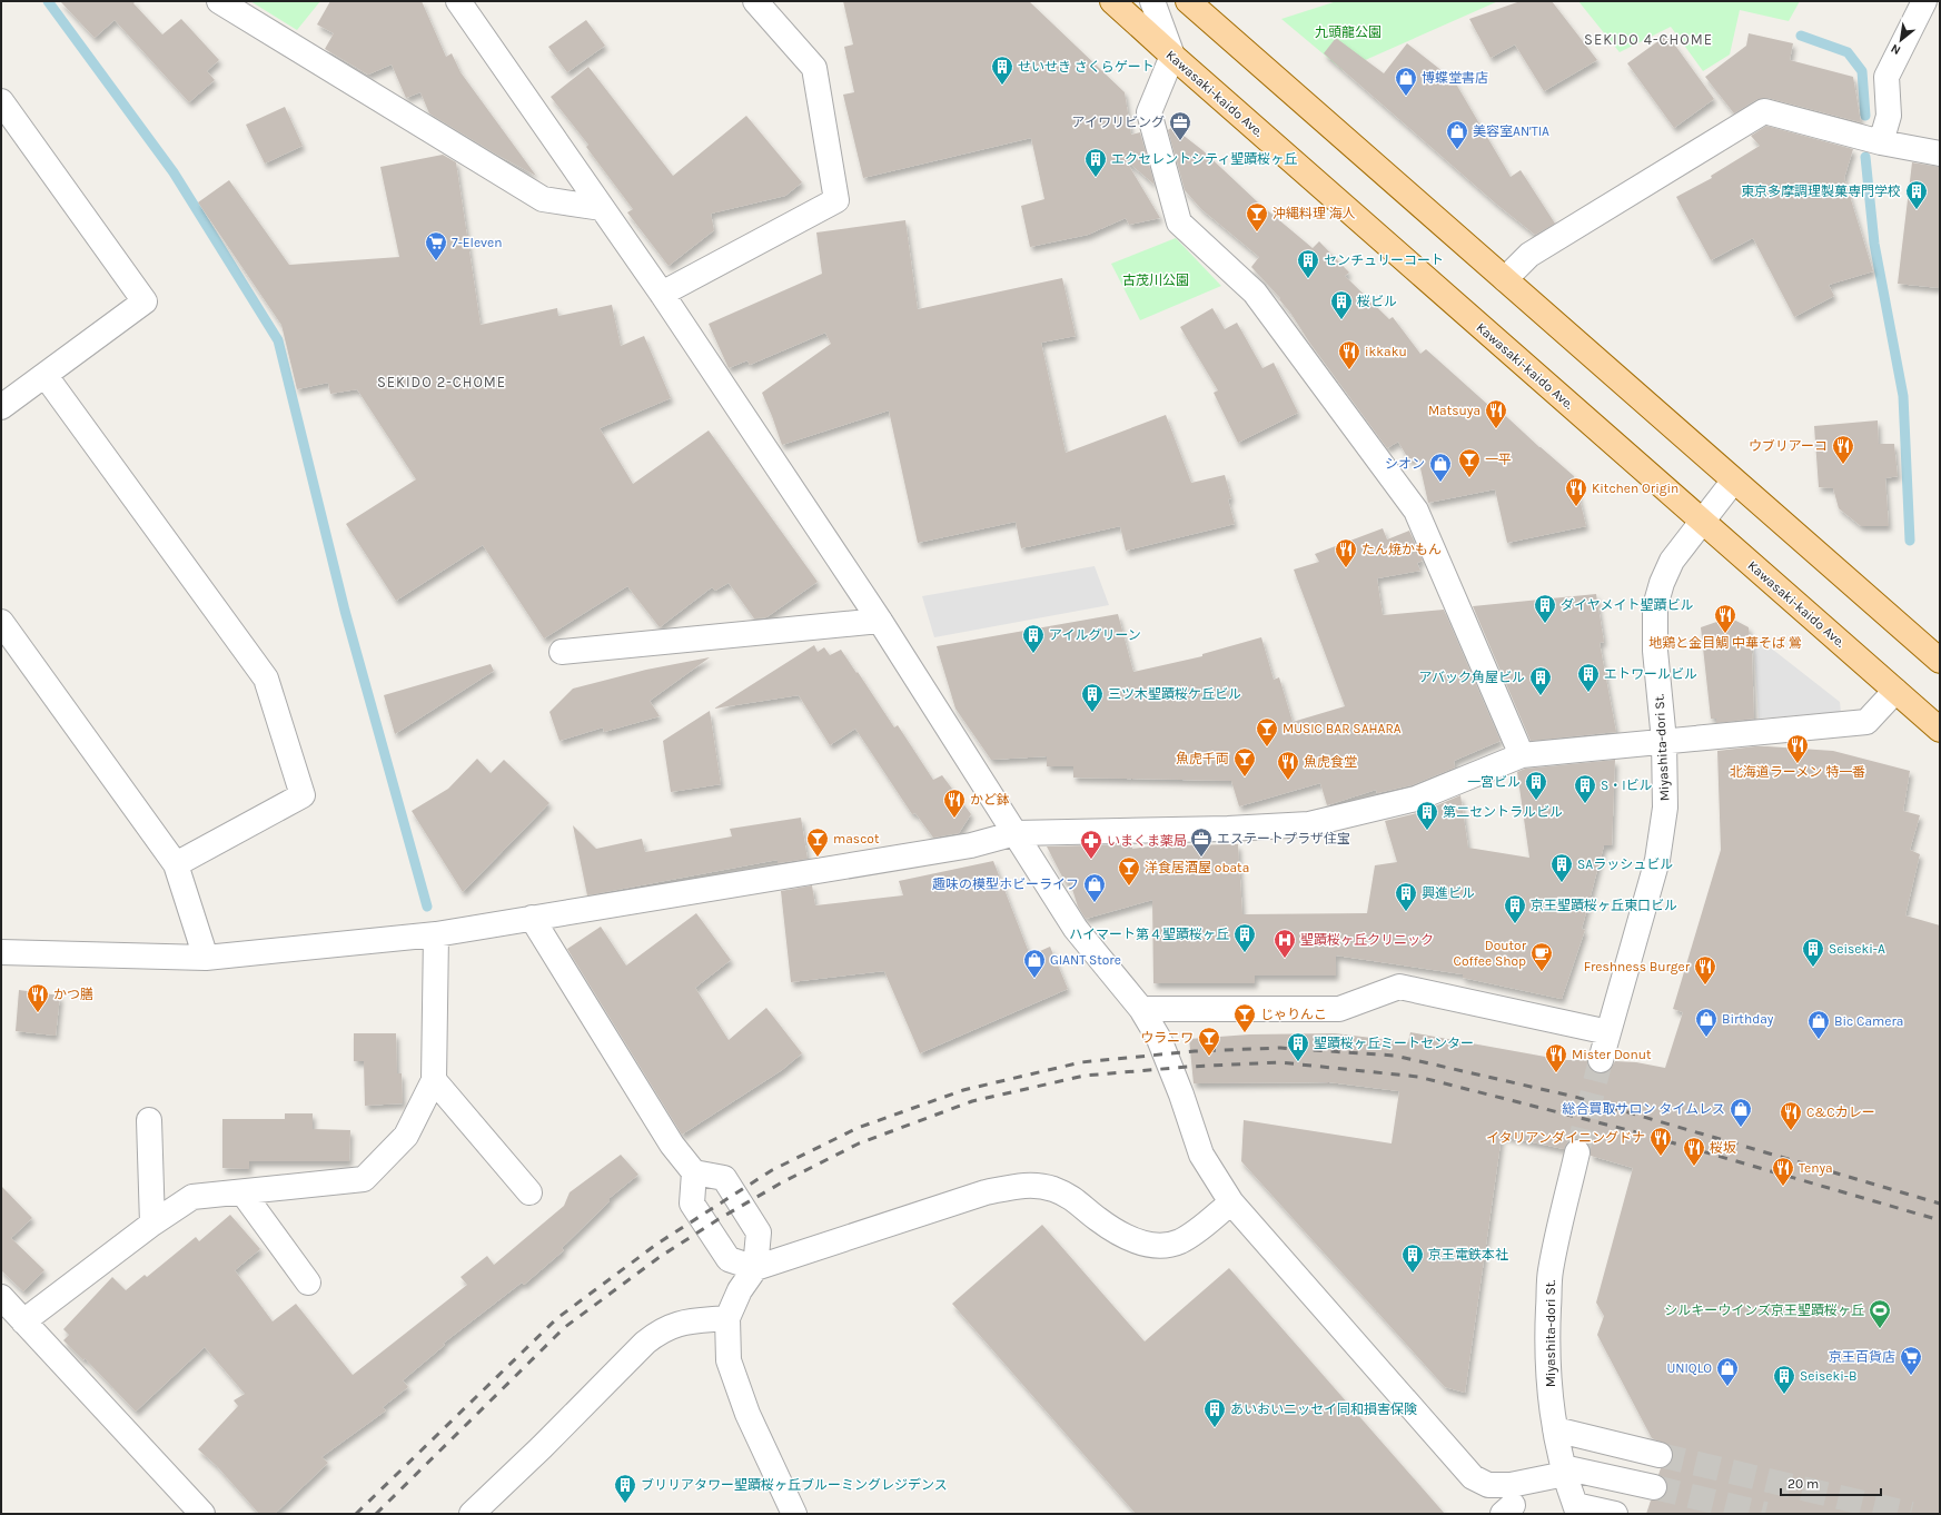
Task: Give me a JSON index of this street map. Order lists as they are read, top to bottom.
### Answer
{
  "streets": {
    "main road": ["Kawasaki-kaido Ave."],
    "street": ["Miyashita-dori St."]
  },
  "crossings": [
    ["Kawasaki-kaido Ave.", "Miyashita-dori St."]
  ],
  "districts": ["SEKIDO 4-CHOME", "SEKIDO 2-CHOME"],
  "parks": ["九頭龍公園", "古茂川公園"],
  "places": {
    "building": [
      "せいせき さくらゲート",
      "エクセレントシティ聖蹟桜ヶ丘",
      "東京多摩調理製菓専門学校",
      "センチュリーコート",
      "桜ビル",
      "ダイヤメイト聖蹟ビル",
      "アイルグリーン",
      "エトワールビル",
      "アバック角屋ビル",
      "三ツ木聖蹟桜ケ丘ビル",
      "一宮ビル",
      "S・Iビル",
      "第二セントラルビル",
      "SAラッシュビル",
      "興進ビル",
      "京王聖蹟桜ヶ丘東口ビル",
      "ハイマート第４聖蹟桜ヶ丘",
      "Seiseki-A",
      "聖蹟桜ヶ丘ミートセンター",
      "京王電鉄本社",
      "Seiseki-B",
      "あいおいニッセイ同和損害保険",
      "ブリリアタワー聖蹟桜ヶ丘ブルーミングレジデンス"
    ],
    "shop": [
      "博蝶堂書店",
      "美容室AN'TIA",
      "シオン",
      "趣味の模型ホビーライフ",
      "GIANT Store",
      "Birthday",
      "Bic Camera",
      "総合買取サロン タイムレス",
      "UNIQLO"
    ],
    "office": ["アイワリビング", "エステートプラザ住宝"],
    "bar": [
      "沖縄料理 海人",
      "一平",
      "MUSIC BAR SAHARA",
      "魚虎千両",
      "mascot",
      "洋食居酒屋 obata",
      "じゃりんこ",
      "ウラニワ"
    ],
    "supermarket": ["7-Eleven", "京王百貨店"],
    "restaurant": [
      "ikkaku",
      "Matsuya",
      "ウブリアーコ",
      "Kitchen Origin",
      "たん焼かもん",
      "地鶏と金目鯛 中華そば 鶯",
      "北海道ラーメン 特一番",
      "魚虎食堂",
      "かど鉢",
      "Freshness Burger",
      "かつ膳",
      "Mister Donut",
      "C&Cカレー",
      "イタリアンダイニングドナ",
      "桜坂",
      "Tenya"
    ],
    "pharmacy": ["いまくま薬局"],
    "hospital": ["聖蹟桜ヶ丘クリニック"],
    "cafe": ["Doutor Coffee Shop"],
    "sports": ["シルキーウインズ京王聖蹟桜ヶ丘"]
  },
  "scale_bar": "20 m",
  "north": "bottom left"
}
